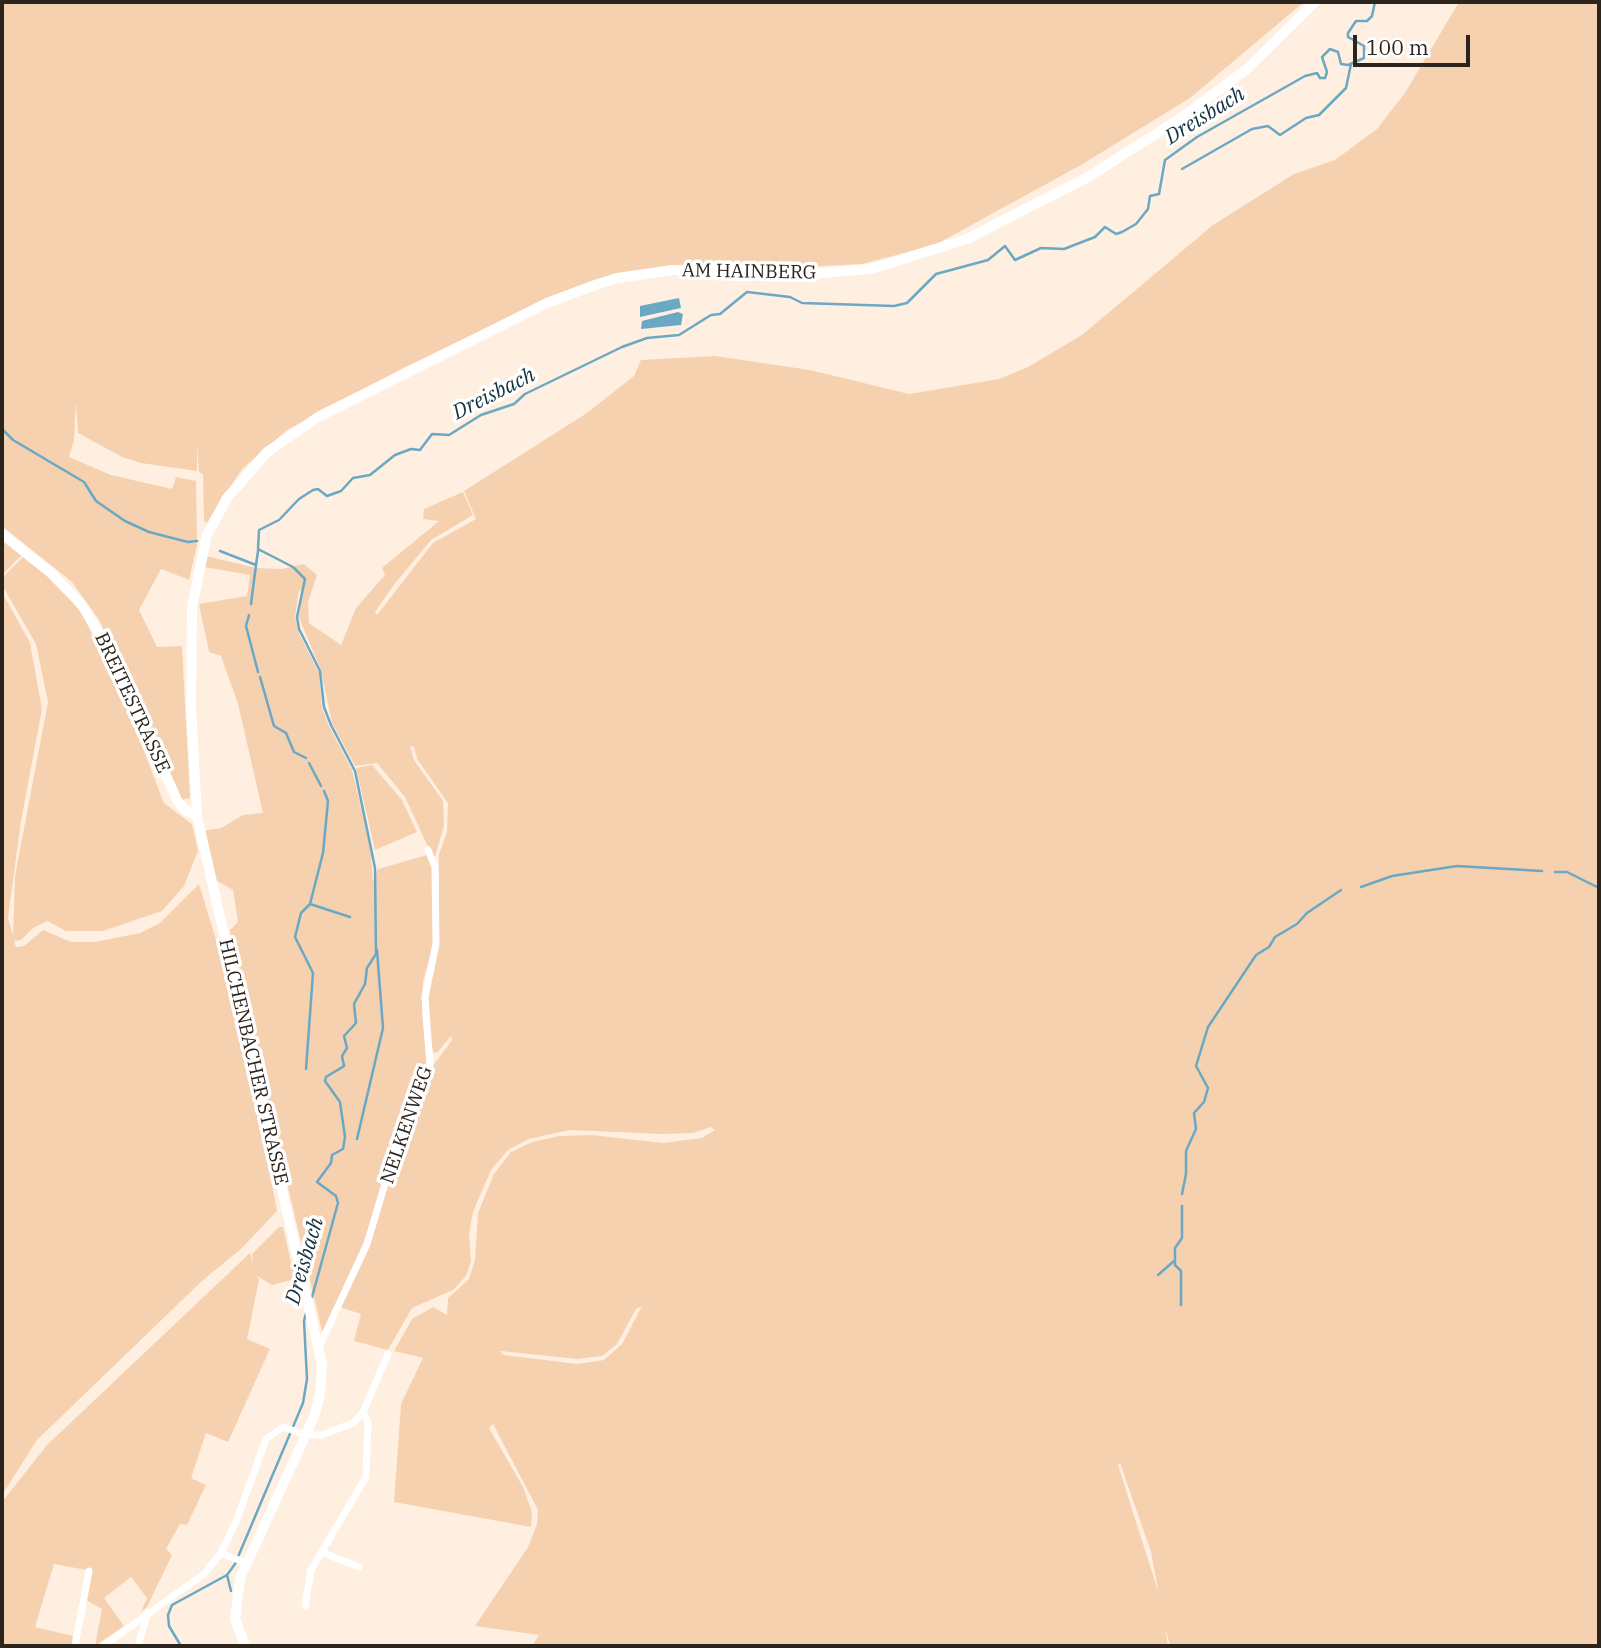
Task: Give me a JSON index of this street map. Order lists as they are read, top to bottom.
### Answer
{
  "streets": {
    "main road": ["AM HAINBERG", "BREITESTRASSE", "HILCHENBACHER STRASSE"],
    "street": ["NELKENWEG"]
  },
  "crossings": [
    ["AM HAINBERG", "HILCHENBACHER STRASSE"],
    ["BREITESTRASSE", "HILCHENBACHER STRASSE"],
    ["HILCHENBACHER STRASSE", "NELKENWEG"]
  ],
  "water": ["Dreisbach"],
  "scale_bar": "100 m"
}
